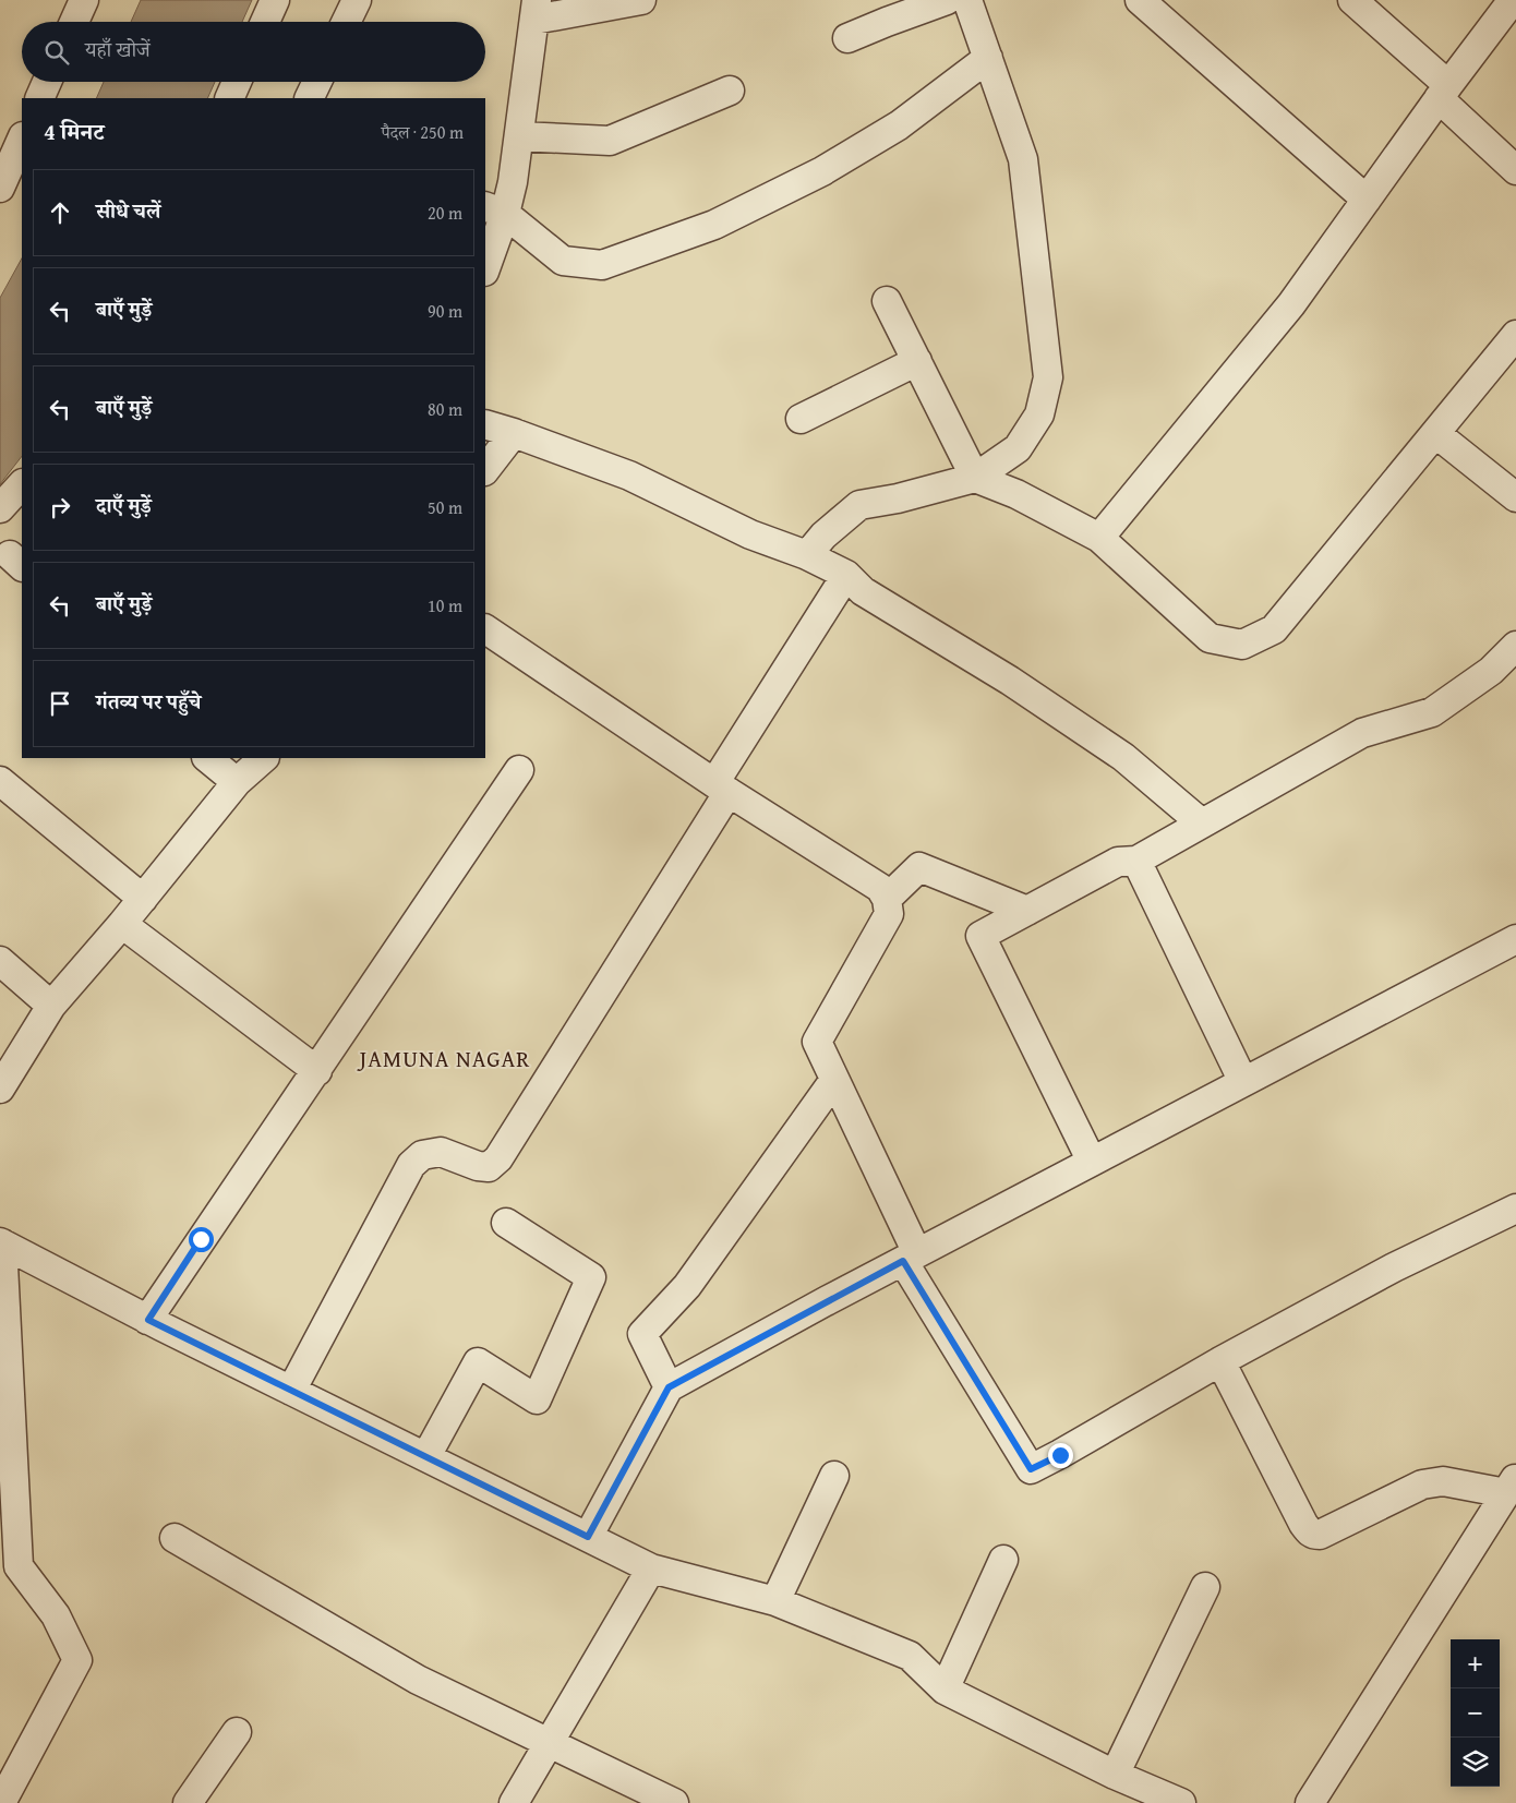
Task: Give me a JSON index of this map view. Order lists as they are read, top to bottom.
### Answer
{
  "districts": ["JAMUNA NAGAR"],
  "page": {
    "search": "यहाँ खोजें",
    "heading": ["4 मिनट", "पैदल · 250 m"],
    "list": [
      ["सीधे चलें", "20 m"],
      ["बाएँ मुड़ें", "90 m"],
      ["बाएँ मुड़ें", "80 m"],
      ["दाएँ मुड़ें", "50 m"],
      ["बाएँ मुड़ें", "10 m"],
      "गंतव्य पर पहुँचे"
    ],
    "map_buttons": ["+", "−"]
  }
}
